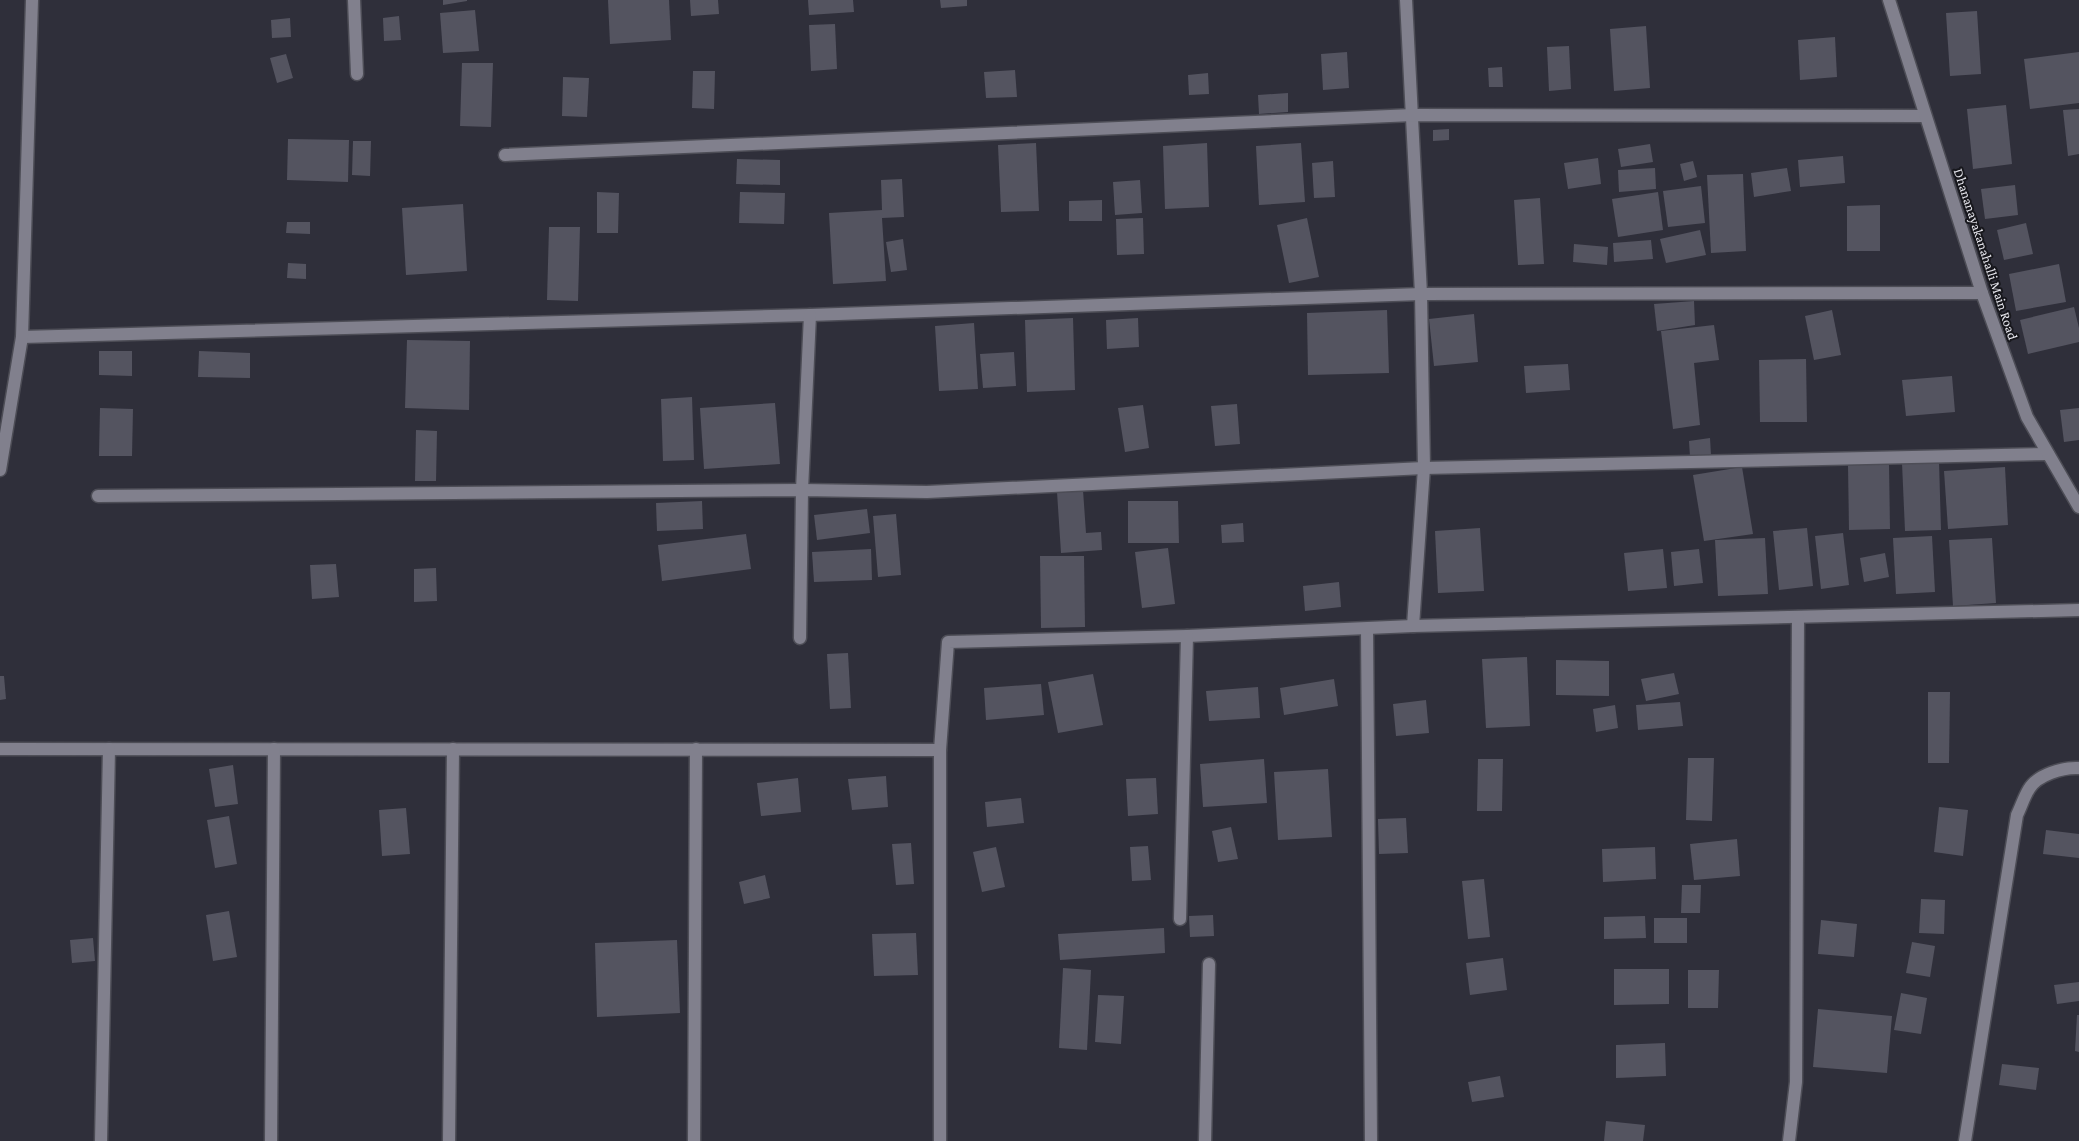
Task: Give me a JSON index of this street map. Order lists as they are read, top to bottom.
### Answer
{
  "streets": {
    "street": ["Dhananayakanahalli Main Road"]
  }
}
